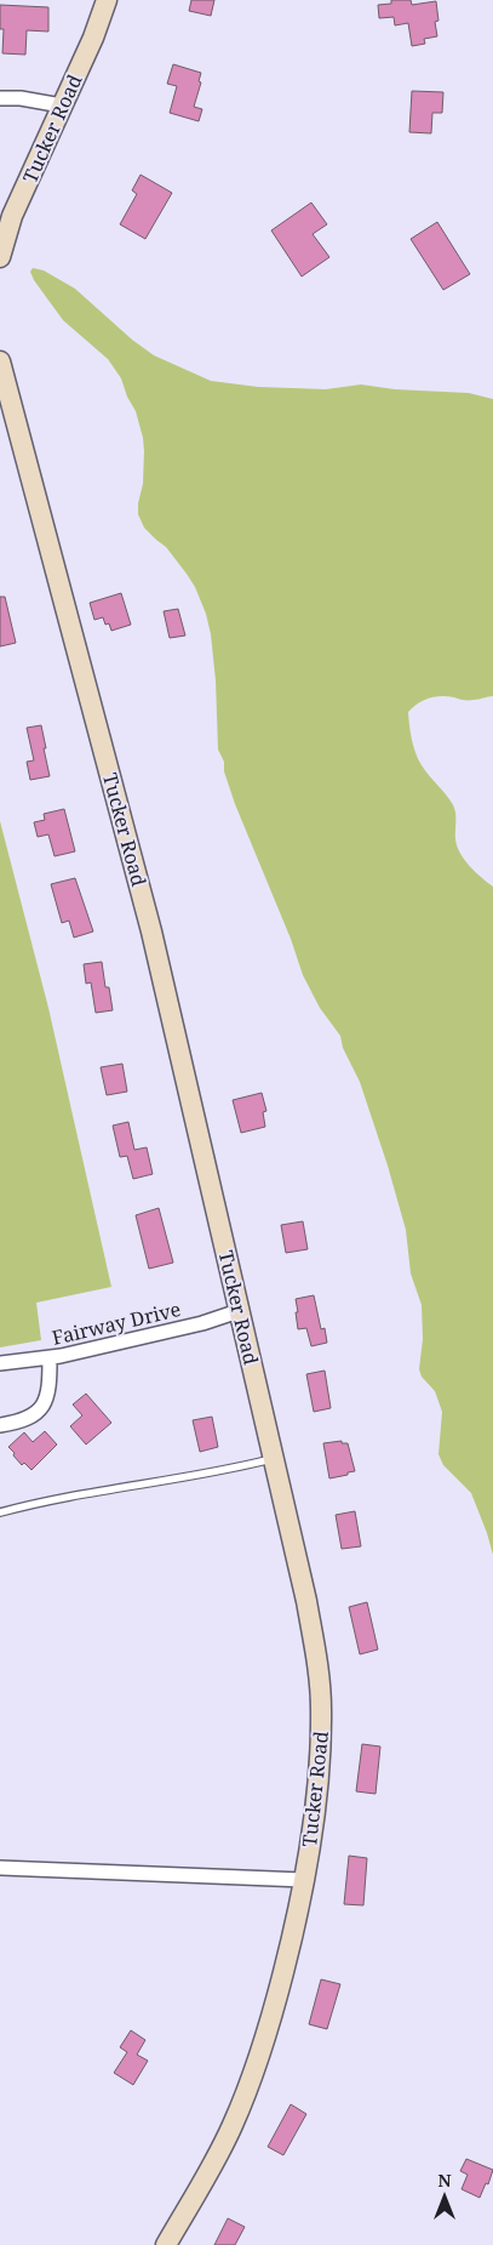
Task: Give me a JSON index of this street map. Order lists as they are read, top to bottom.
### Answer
{
  "streets": {
    "main road": ["Tucker Road"],
    "street": ["Fairway Drive"]
  },
  "crossings": [
    ["Tucker Road", "Fairway Drive"]
  ],
  "north": "top"
}
